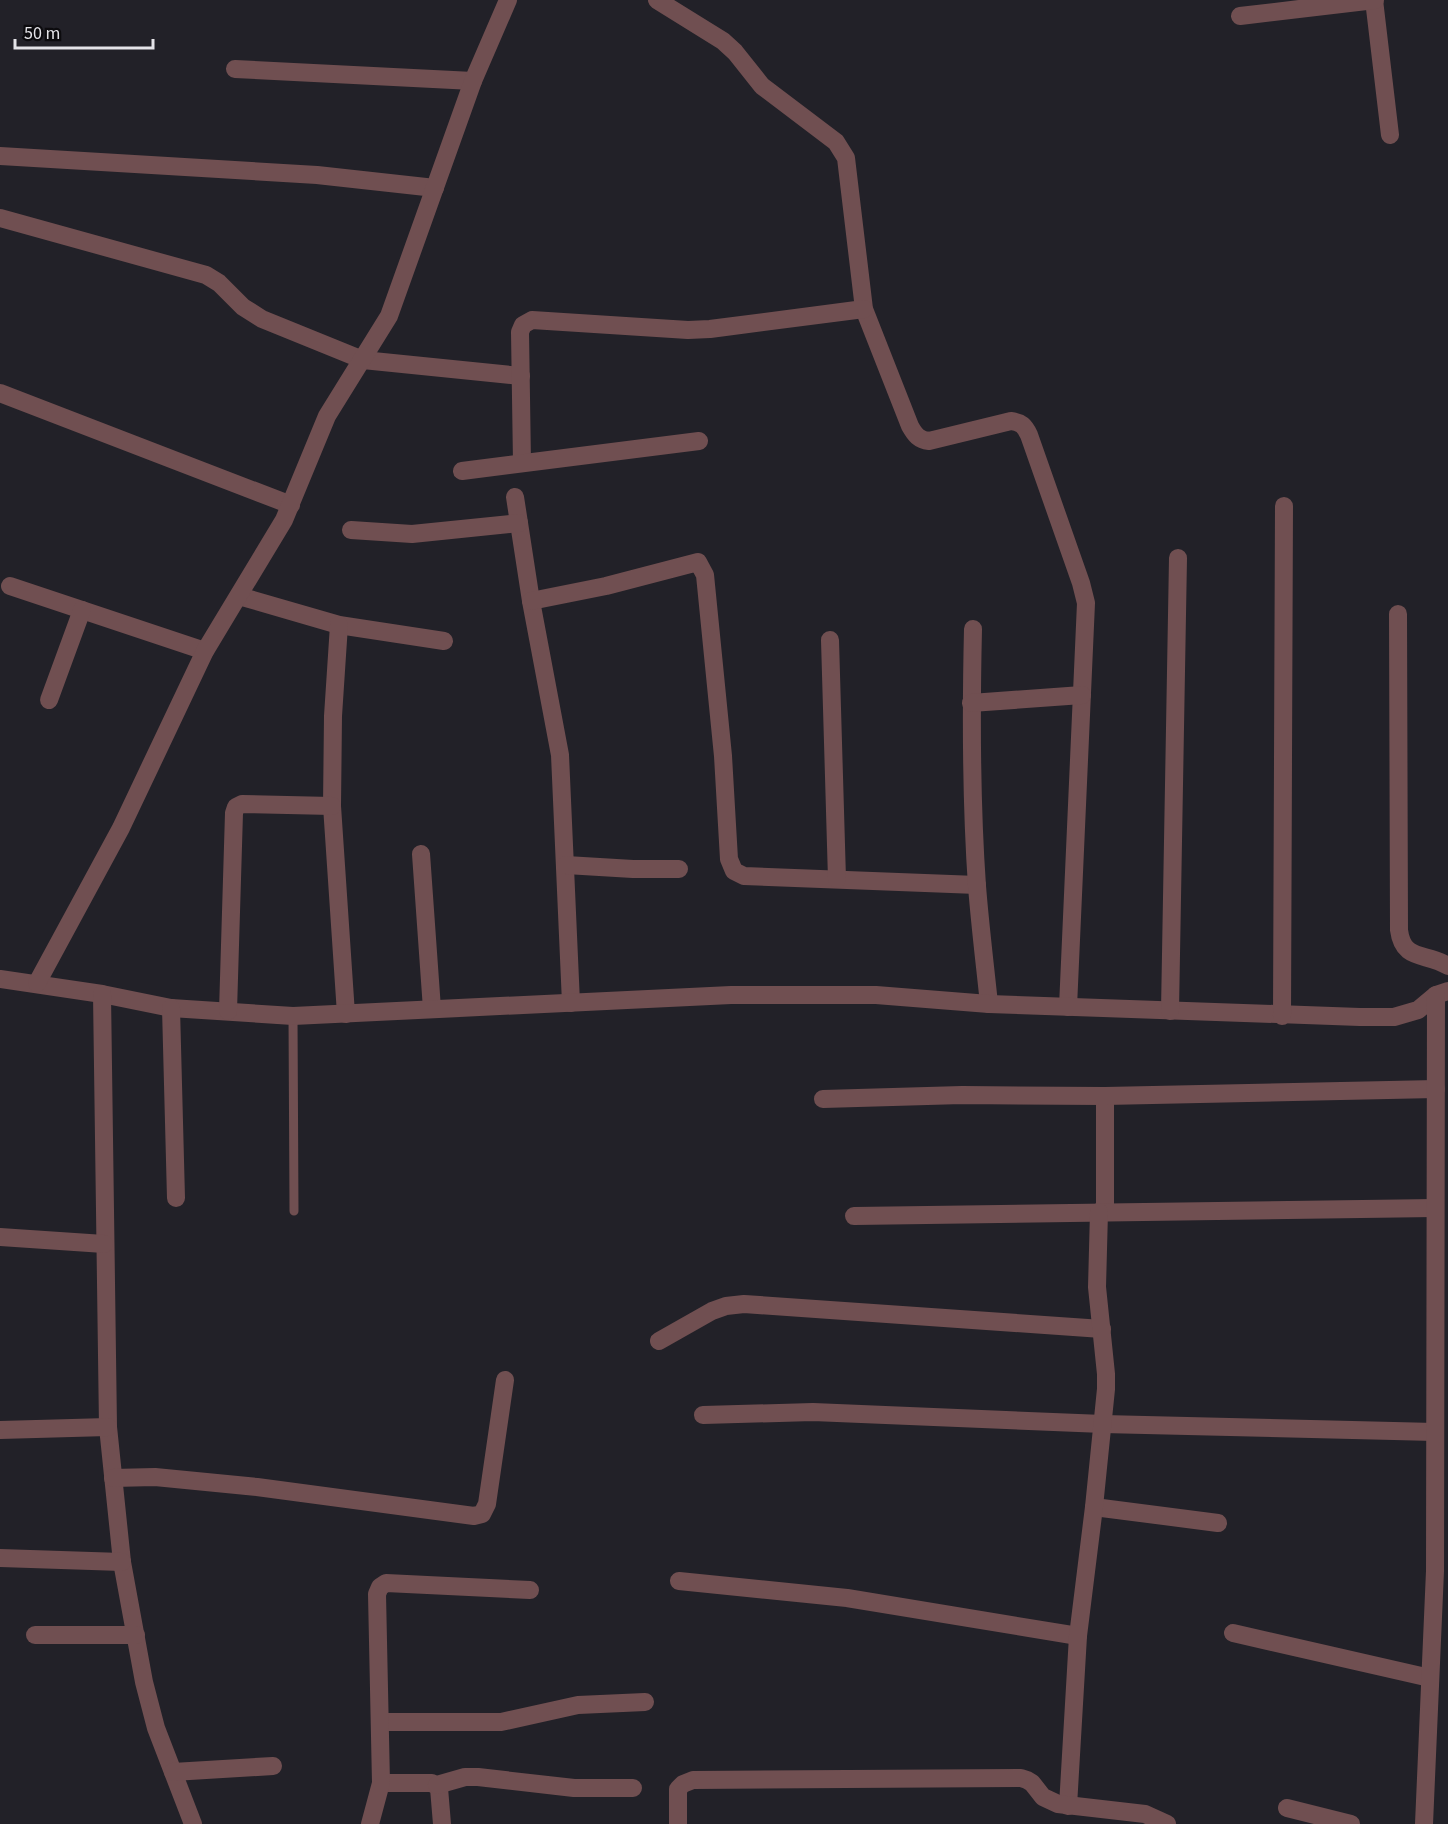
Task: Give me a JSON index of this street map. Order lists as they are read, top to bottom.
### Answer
{
  "scale_bar": "50 m"
}
